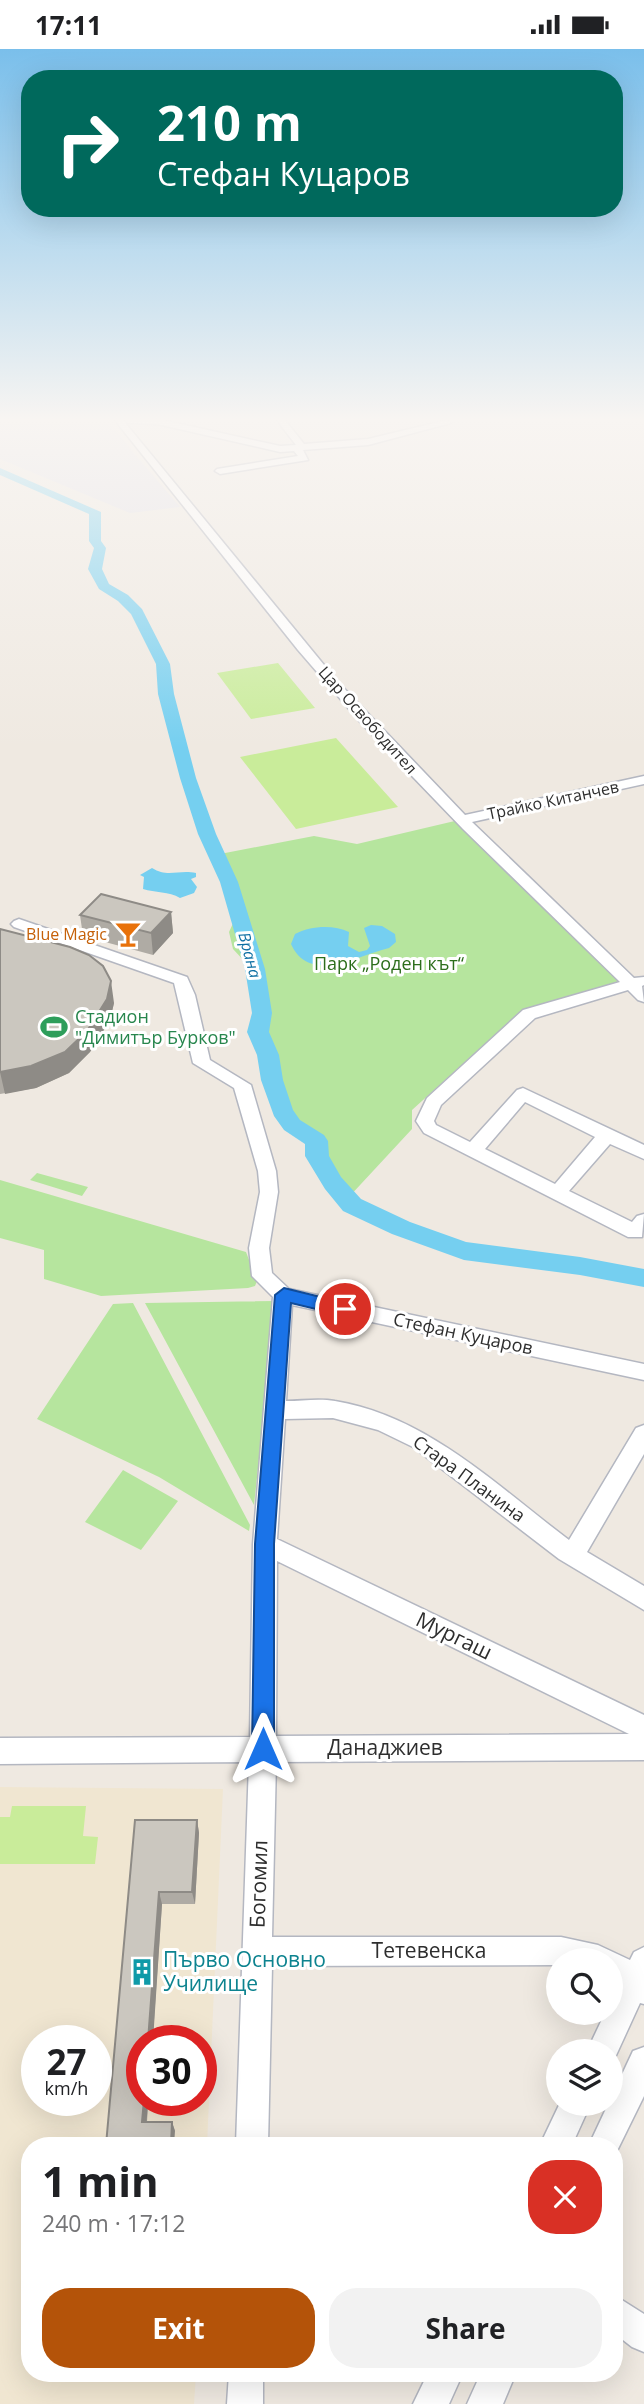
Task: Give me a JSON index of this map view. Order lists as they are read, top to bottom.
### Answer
{
  "streets": {
    "street": [
      "Цар Освободител",
      "Трайко Китанчев",
      "Стефан Куцаров",
      "Стара Планина",
      "Мургаш",
      "Данаджиев",
      "Богомил",
      "Тетевенска"
    ]
  },
  "crossings": [
    ["Цар Освободител", "Трайко Китанчев"],
    ["Стефан Куцаров", "Богомил"],
    ["Стара Планина", "Богомил"],
    ["Мургаш", "Богомил"],
    ["Данаджиев", "Богомил"],
    ["Богомил", "Тетевенска"]
  ],
  "water": ["Врана"],
  "parks": ["Парк „Роден кът“"],
  "places": {
    "bar": ["Blue Magic"],
    "sports": ["Стадион \"Димитър Бурков\""],
    "building": ["Първо Основно Училище"]
  },
  "page": {
    "status": "17:11",
    "turn": ["210 m", "Стефан Куцаров"],
    "speed": "27 km/h",
    "limit": "30",
    "heading": ["1 min", "240 m · 17:12"],
    "buttons": ["Exit", "Share"]
  }
}
